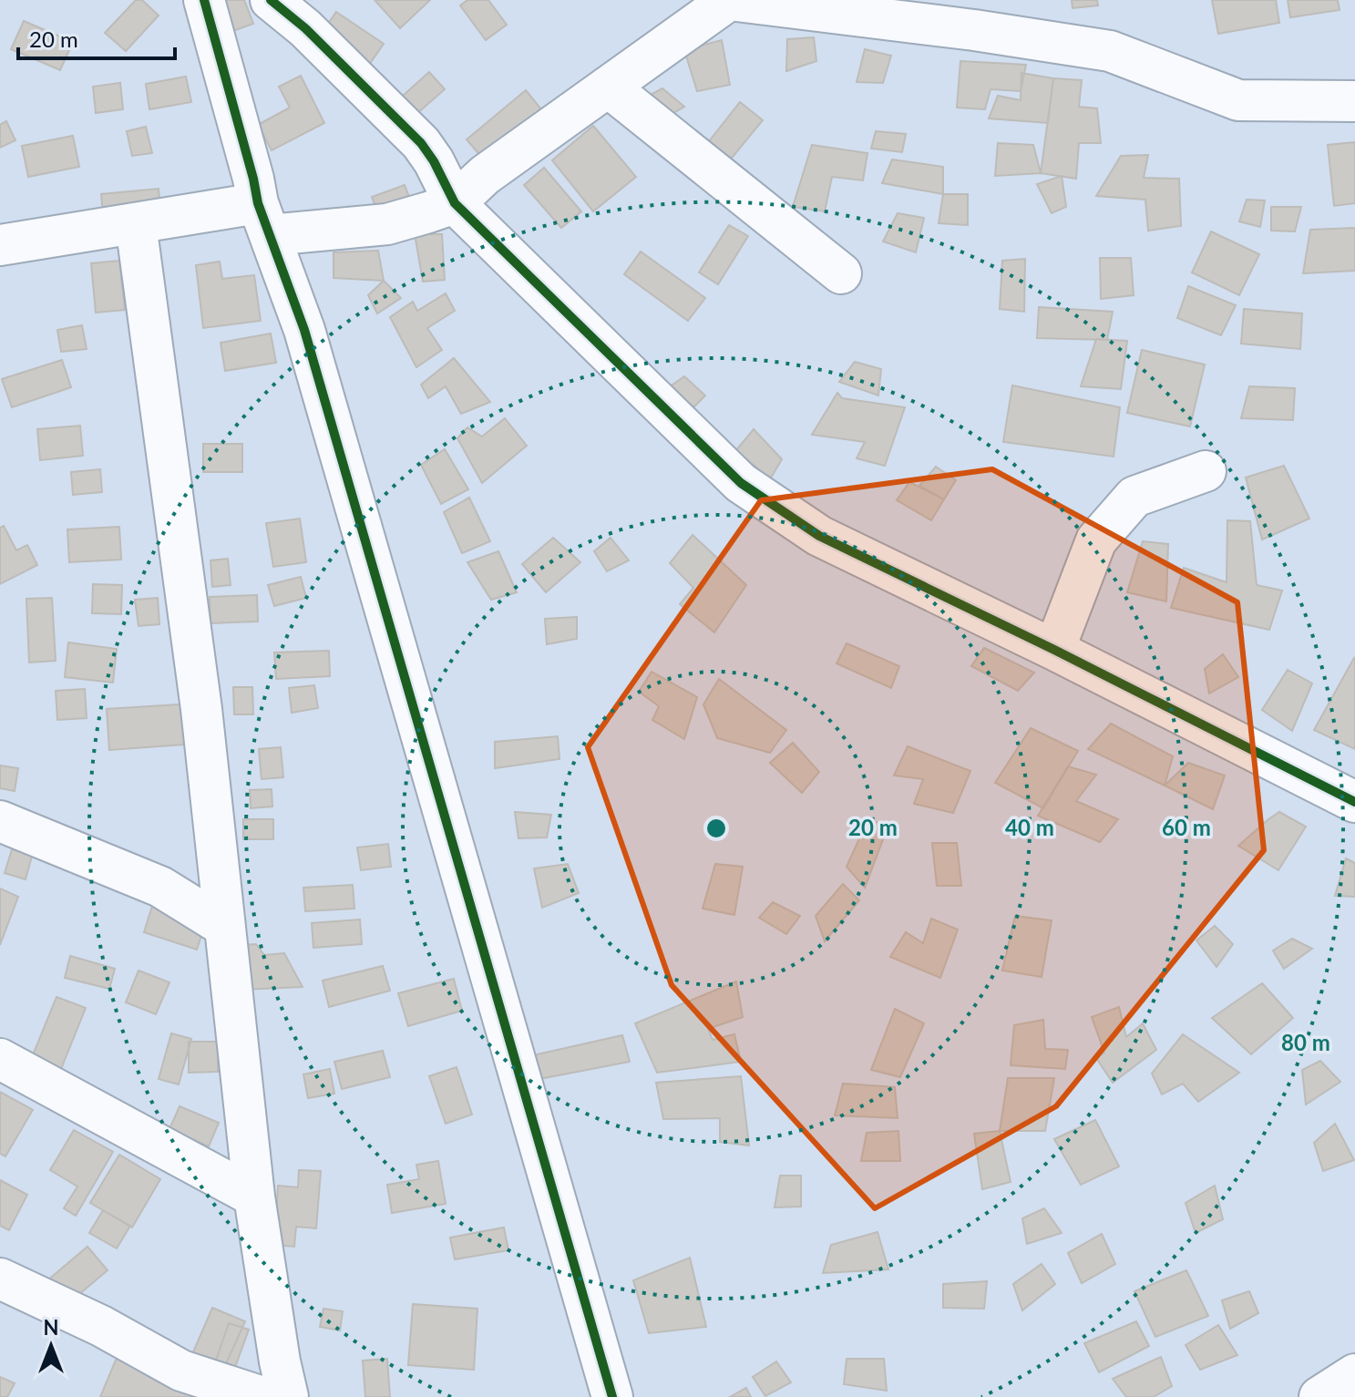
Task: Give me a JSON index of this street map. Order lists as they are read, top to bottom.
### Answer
{
  "scale_bar": "20 m",
  "north": "top",
  "rings": [
    "20 m",
    "40 m",
    "60 m",
    "80 m"
  ]
}
